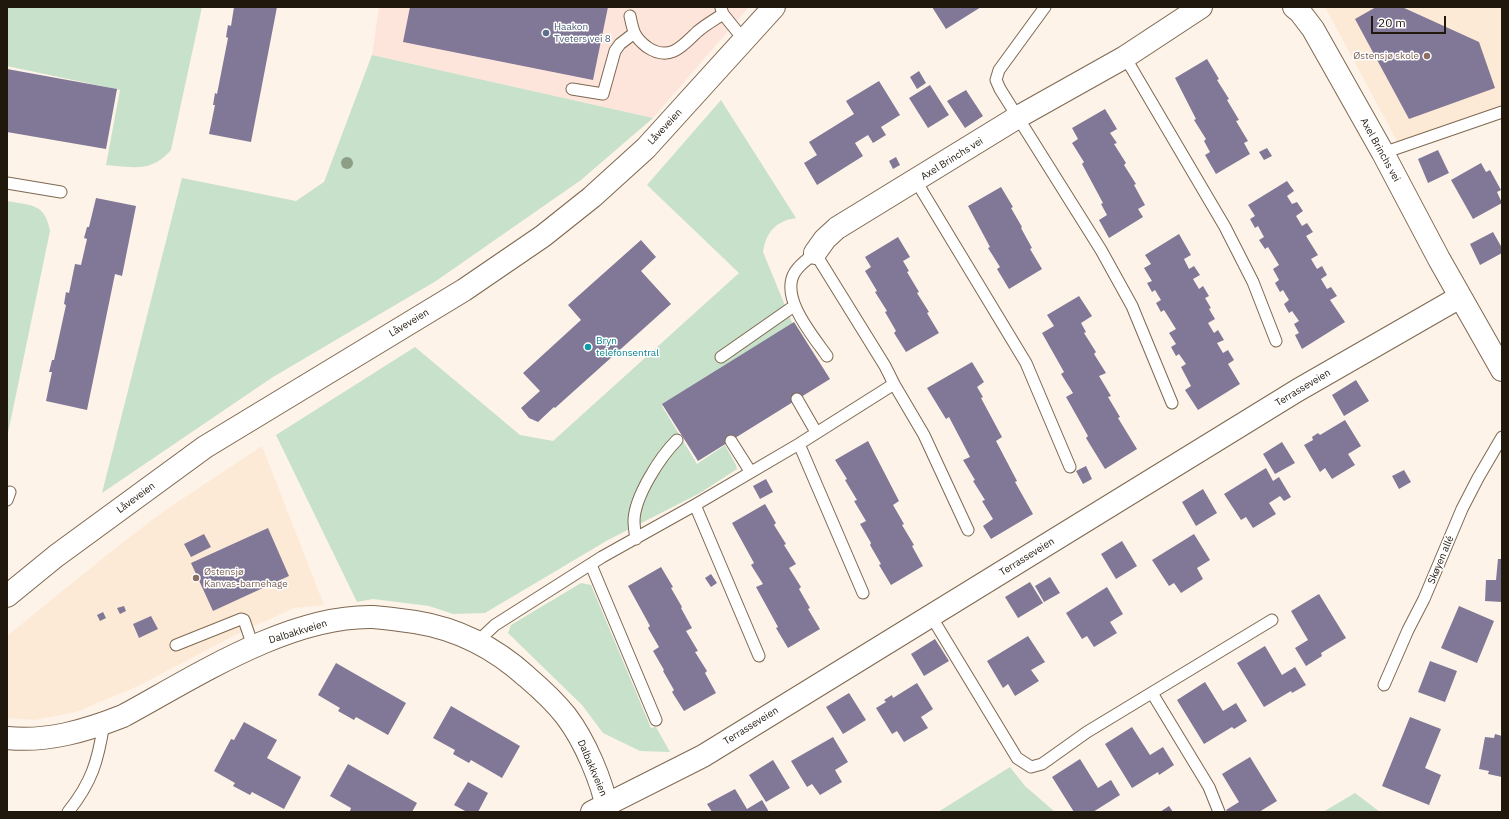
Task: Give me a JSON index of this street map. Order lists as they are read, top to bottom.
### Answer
{
  "streets": {
    "street": [
      "Låveveien",
      "Axel Brinchs vei",
      "Terrasseveien",
      "Dalbakkveien"
    ],
    "lane": ["Skøyen allé"]
  },
  "crossings": [
    ["Axel Brinchs vei", "Terrasseveien"],
    ["Terrasseveien", "Dalbakkveien"]
  ],
  "places": [
    "Haakon Tveters vei 8",
    "Østensjø skole",
    "Bryn telefonsentral",
    "Østensjø Kanvas-barnehage"
  ],
  "scale_bar": "20 m"
}
